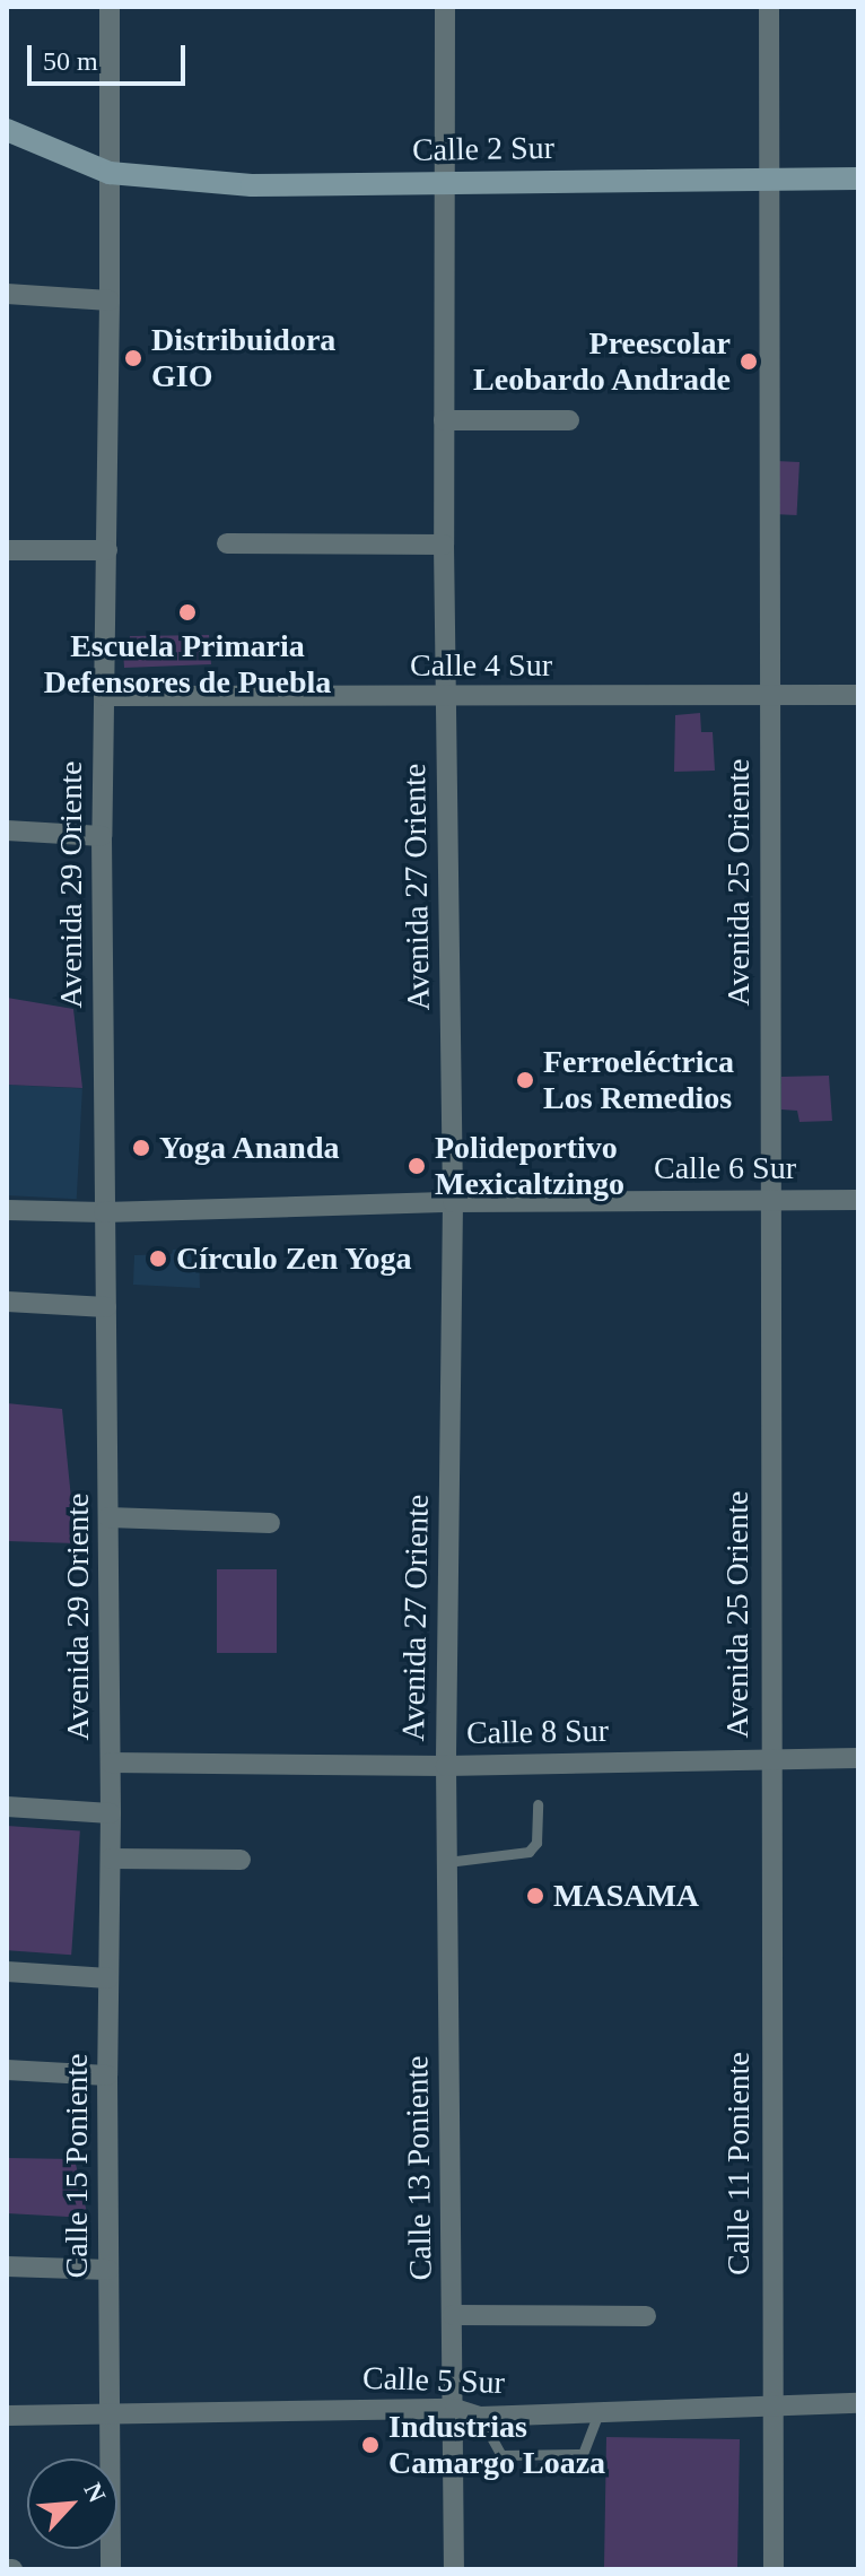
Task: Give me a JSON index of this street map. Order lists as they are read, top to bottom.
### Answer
{
  "streets": {
    "main road": ["Calle 2 Sur"],
    "street": [
      "Calle 4 Sur",
      "Avenida 25 Oriente",
      "Avenida 29 Oriente",
      "Avenida 27 Oriente",
      "Calle 6 Sur",
      "Calle 8 Sur",
      "Calle 11 Poniente",
      "Calle 15 Poniente",
      "Calle 13 Poniente",
      "Calle 5 Sur"
    ]
  },
  "crossings": [
    ["Calle 2 Sur", "Avenida 25 Oriente"],
    ["Calle 2 Sur", "Avenida 29 Oriente"],
    ["Calle 2 Sur", "Avenida 27 Oriente"],
    ["Calle 4 Sur", "Avenida 25 Oriente"],
    ["Calle 4 Sur", "Avenida 29 Oriente"],
    ["Calle 4 Sur", "Avenida 27 Oriente"],
    ["Avenida 25 Oriente", "Calle 6 Sur"],
    ["Avenida 25 Oriente", "Calle 8 Sur"],
    ["Avenida 25 Oriente", "Calle 11 Poniente"],
    ["Avenida 29 Oriente", "Calle 6 Sur"],
    ["Avenida 29 Oriente", "Calle 8 Sur"],
    ["Avenida 29 Oriente", "Calle 15 Poniente"],
    ["Avenida 27 Oriente", "Calle 6 Sur"],
    ["Avenida 27 Oriente", "Calle 8 Sur"],
    ["Avenida 27 Oriente", "Calle 13 Poniente"],
    ["Calle 8 Sur", "Calle 11 Poniente"],
    ["Calle 8 Sur", "Calle 15 Poniente"],
    ["Calle 8 Sur", "Calle 13 Poniente"],
    ["Calle 11 Poniente", "Calle 5 Sur"],
    ["Calle 15 Poniente", "Calle 5 Sur"],
    ["Calle 13 Poniente", "Calle 5 Sur"]
  ],
  "places": [
    "Distribuidora GIO",
    "Preescolar Leobardo Andrade",
    "Escuela Primaria Defensores de Puebla",
    "Ferroeléctrica Los Remedios",
    "Yoga Ananda",
    "Polideportivo Mexicaltzingo",
    "Círculo Zen Yoga",
    "MASAMA",
    "Industrias Camargo Loaza"
  ],
  "scale_bar": "50 m",
  "north": "top right"
}
